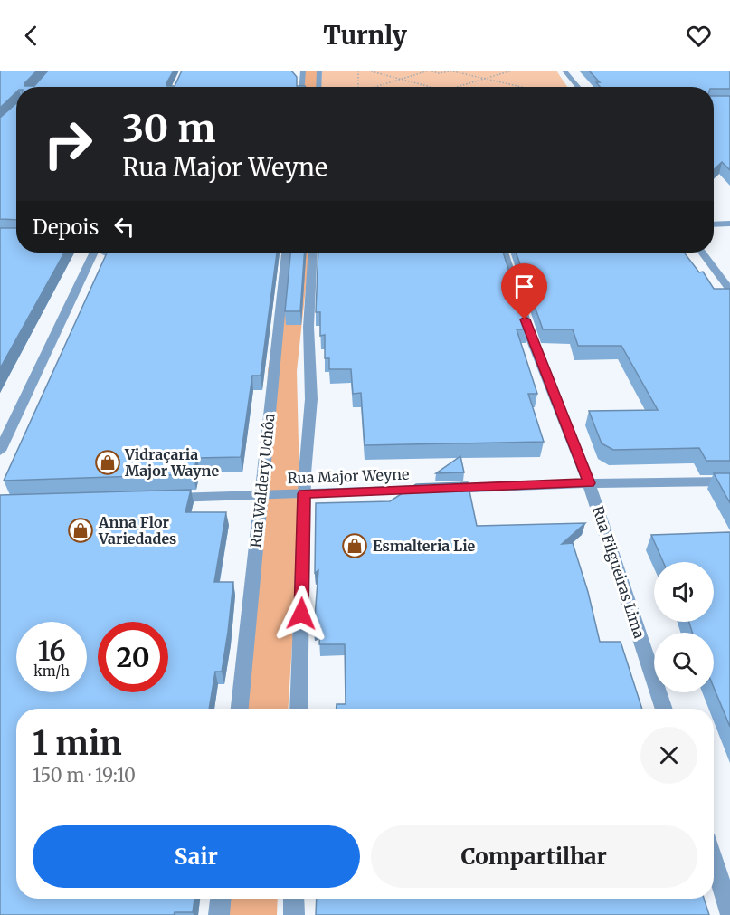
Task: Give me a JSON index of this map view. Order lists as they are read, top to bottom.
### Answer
{
  "streets": {
    "street": ["Rua Major Weyne", "Rua Waldery Uchôa", "Rua Filgueiras Lima"]
  },
  "crossings": [
    ["Rua Major Weyne", "Rua Waldery Uchôa"],
    ["Rua Major Weyne", "Rua Filgueiras Lima"]
  ],
  "places": {
    "shop": ["Vidraçaria Major Wayne", "Anna Flor Variedades", "Esmalteria Lie"]
  },
  "page": {
    "header": "Turnly",
    "turn": ["30 m", "Rua Major Weyne"],
    "then": "Depois",
    "speed": "16 km/h",
    "limit": "20",
    "heading": ["1 min", "150 m · 19:10"],
    "buttons": ["Sair", "Compartilhar"]
  }
}
